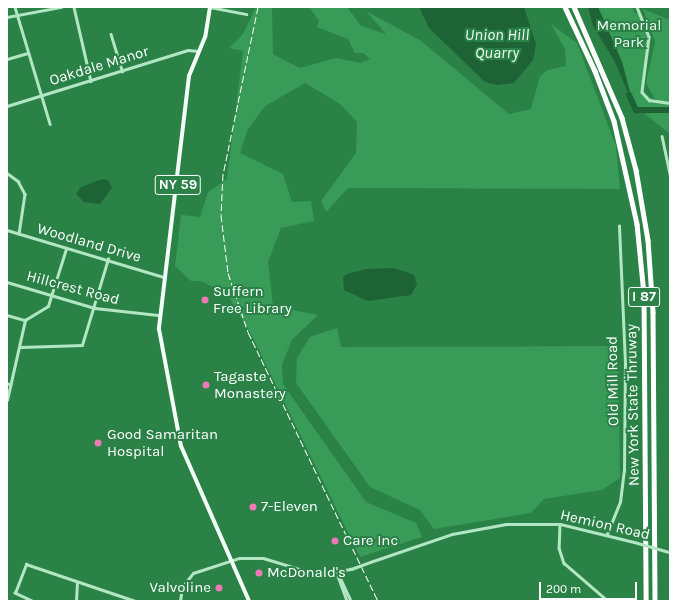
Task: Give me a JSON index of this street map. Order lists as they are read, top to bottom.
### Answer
{
  "streets": {
    "highway": ["I 87", "New York State Thruway"],
    "main road": ["NY 59"],
    "street": [
      "Oakdale Manor",
      "Woodland Drive",
      "Hillcrest Road",
      "Old Mill Road",
      "Hemion Road"
    ]
  },
  "crossings": [
    ["Oakdale Manor", "NY 59"],
    ["NY 59", "Woodland Drive"],
    ["NY 59", "Hillcrest Road"],
    ["NY 59", "Hemion Road"],
    ["Old Mill Road", "Hemion Road"]
  ],
  "water": ["Union Hill Quarry"],
  "parks": ["Memorial Park"],
  "places": [
    "Suffern Free Library",
    "Tagaste Monastery",
    "Good Samaritan Hospital",
    "7-Eleven",
    "Care Inc",
    "McDonald's",
    "Valvoline"
  ],
  "scale_bar": "200 m"
}
